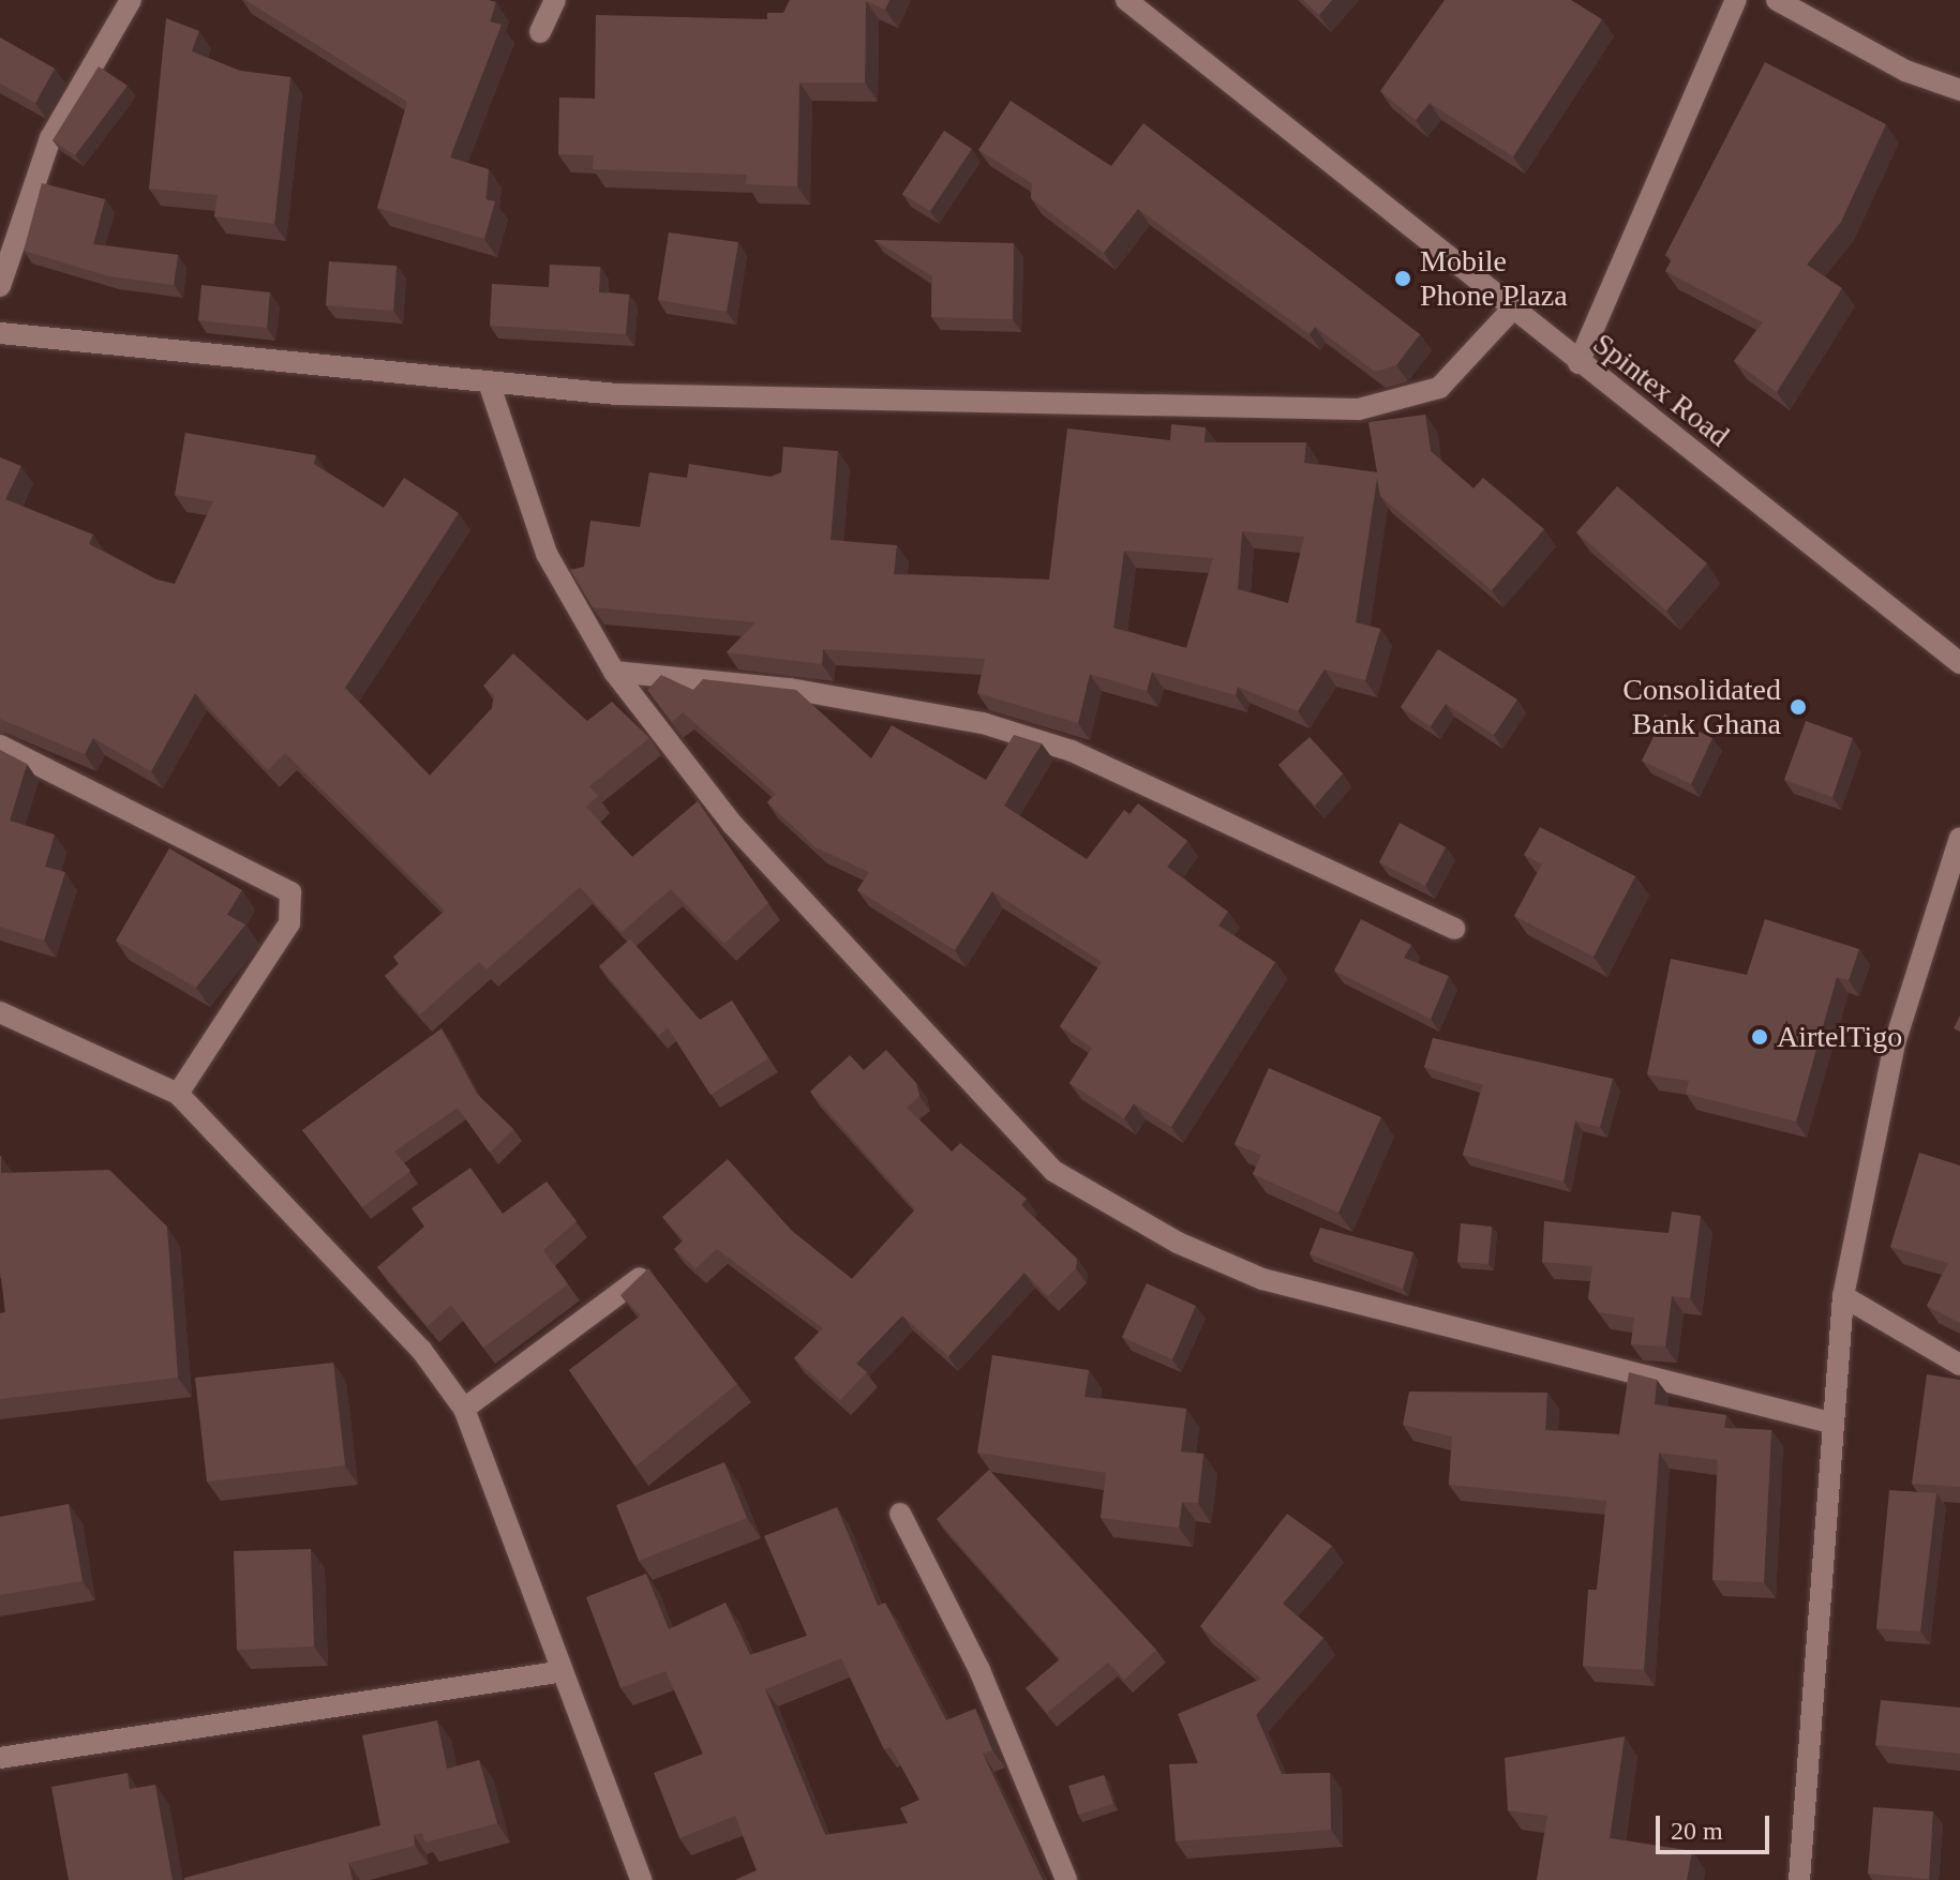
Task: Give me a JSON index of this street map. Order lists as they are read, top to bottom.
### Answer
{
  "streets": {
    "street": ["Spintex Road"]
  },
  "places": ["Mobile Phone Plaza", "Consolidated Bank Ghana", "AirtelTigo"],
  "scale_bar": "20 m"
}
